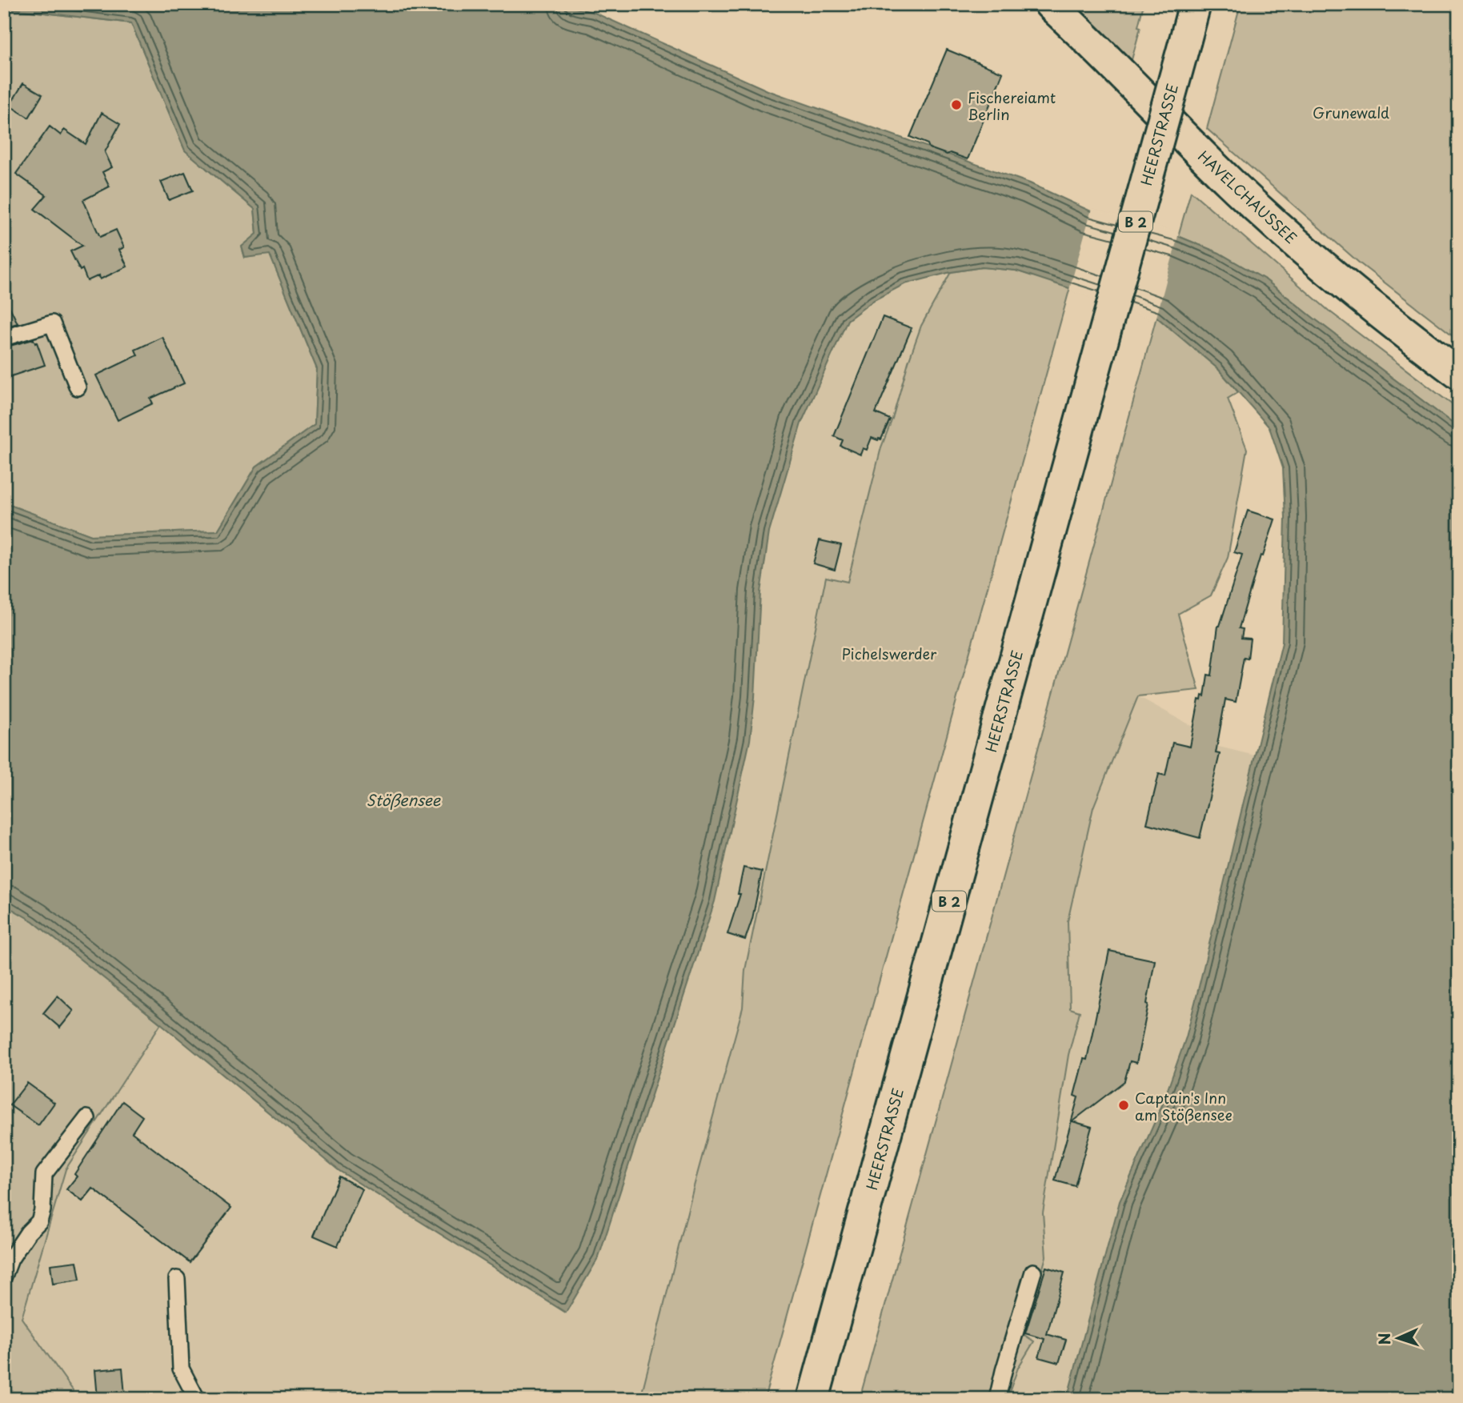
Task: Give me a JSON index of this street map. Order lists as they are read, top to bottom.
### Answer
{
  "streets": {
    "main road": ["HEERSTRASSE", "HAVELCHAUSSEE", "B 2"]
  },
  "water": ["Stößensee"],
  "parks": ["Grunewald", "Pichelswerder"],
  "places": ["Fischereiamt Berlin", "Captain's Inn am Stößensee"],
  "north": "left"
}
